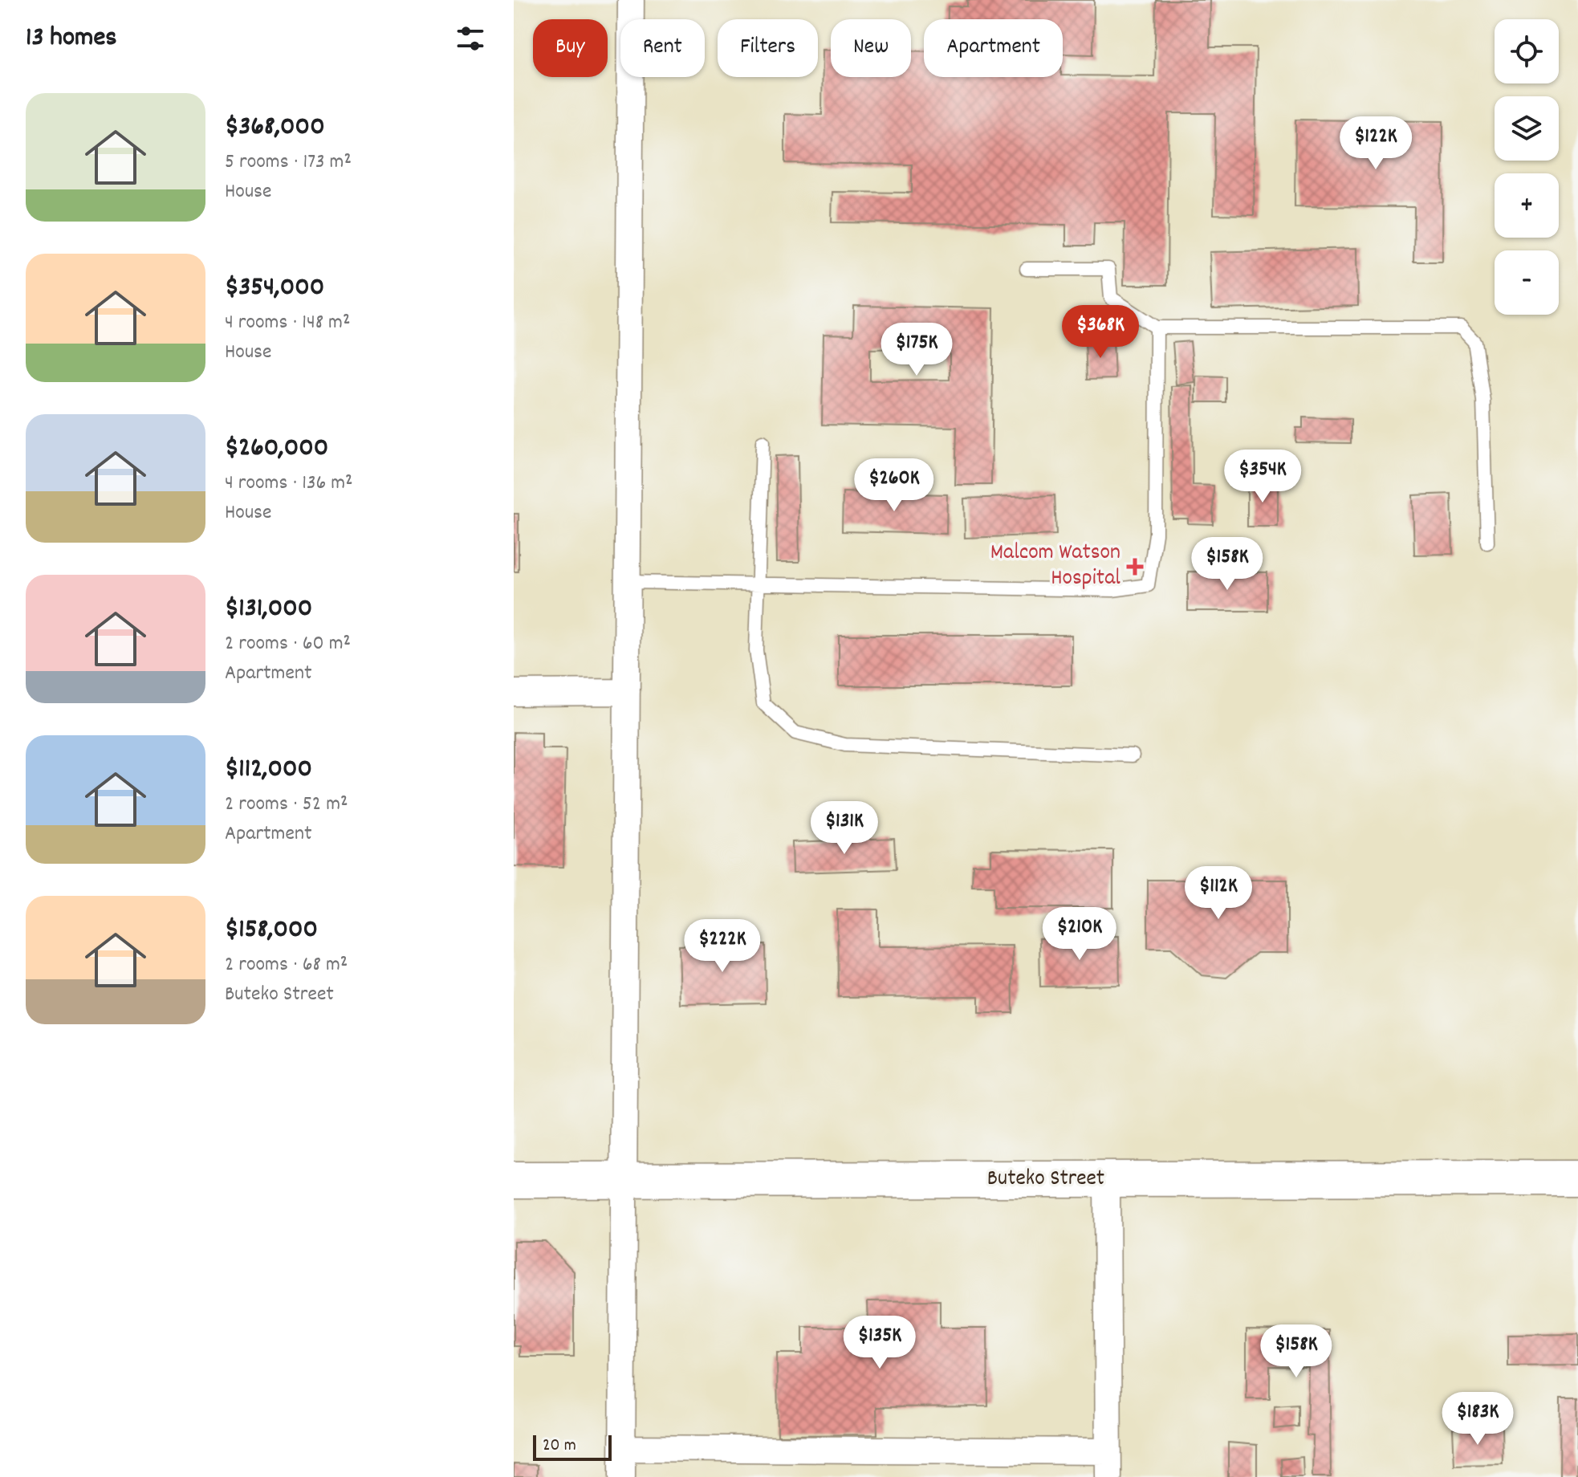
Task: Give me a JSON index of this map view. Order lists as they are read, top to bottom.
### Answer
{
  "streets": {
    "street": ["Buteko Street"]
  },
  "places": {
    "health": ["Malcom Watson Hospital"]
  },
  "scale_bar": "20 m",
  "page": {
    "heading": "13 homes",
    "map_buttons": ["+", "−"],
    "chip": [
      "Buy",
      "Rent",
      "Filters",
      "New",
      "Apartment"
    ],
    "list": [
      {
        "name": "$368,000",
        "note": "5 rooms · 173 m² · House"
      },
      {
        "name": "$354,000",
        "note": "4 rooms · 148 m² · House"
      },
      {
        "name": "$260,000",
        "note": "4 rooms · 136 m² · House"
      },
      {
        "name": "$131,000",
        "note": "2 rooms · 60 m² · Apartment"
      },
      {
        "name": "$112,000",
        "note": "2 rooms · 52 m² · Apartment"
      },
      {
        "name": "$158,000",
        "note": "2 rooms · 68 m² · Buteko Street"
      }
    ],
    "price": [
      "$122K",
      "$368K",
      "$175K",
      "$354K",
      "$260K",
      "$158K",
      "$131K",
      "$112K",
      "$210K",
      "$222K",
      "$135K",
      "$158K",
      "$183K"
    ],
    "scale": "20 m"
  }
}
